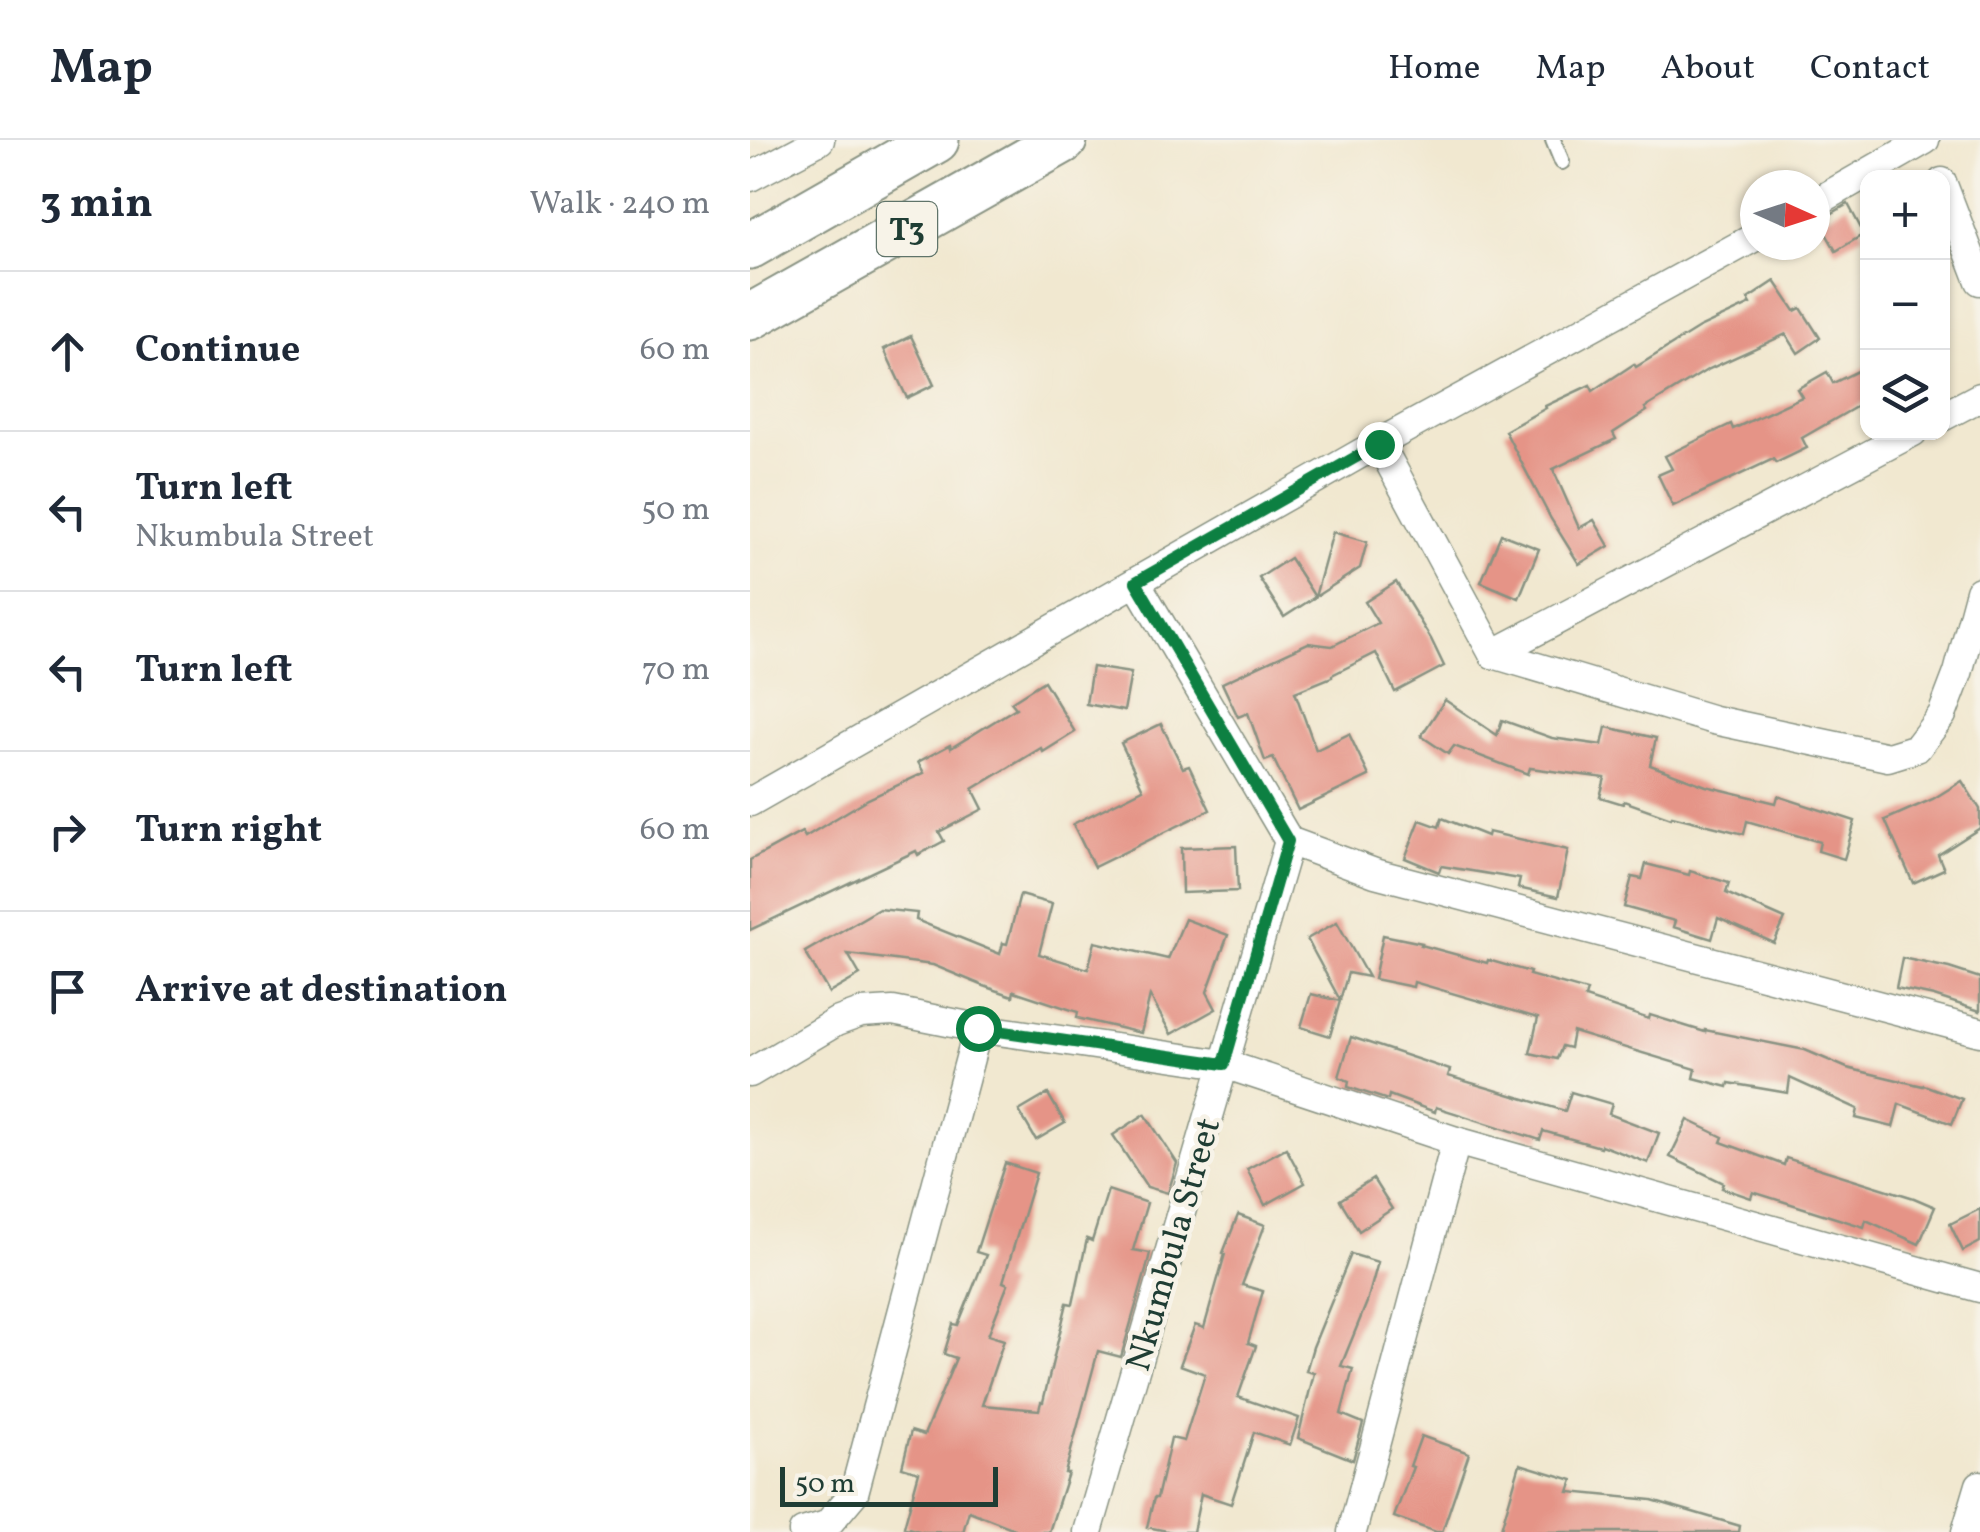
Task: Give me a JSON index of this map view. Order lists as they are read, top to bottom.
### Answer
{
  "streets": {
    "highway": ["T3"],
    "street": ["Nkumbula Street"]
  },
  "scale_bar": "50 m",
  "north": "right",
  "page": {
    "header": "Map",
    "nav": [
      "Home",
      "Map",
      "About",
      "Contact"
    ],
    "heading": ["3 min", "Walk · 240 m"],
    "map_buttons": ["+", "−"],
    "list": [
      ["Continue", "60 m"],
      ["Turn left", "Nkumbula Street", "50 m"],
      ["Turn left", "70 m"],
      ["Turn right", "60 m"],
      "Arrive at destination"
    ],
    "scale": "50 m"
  }
}
